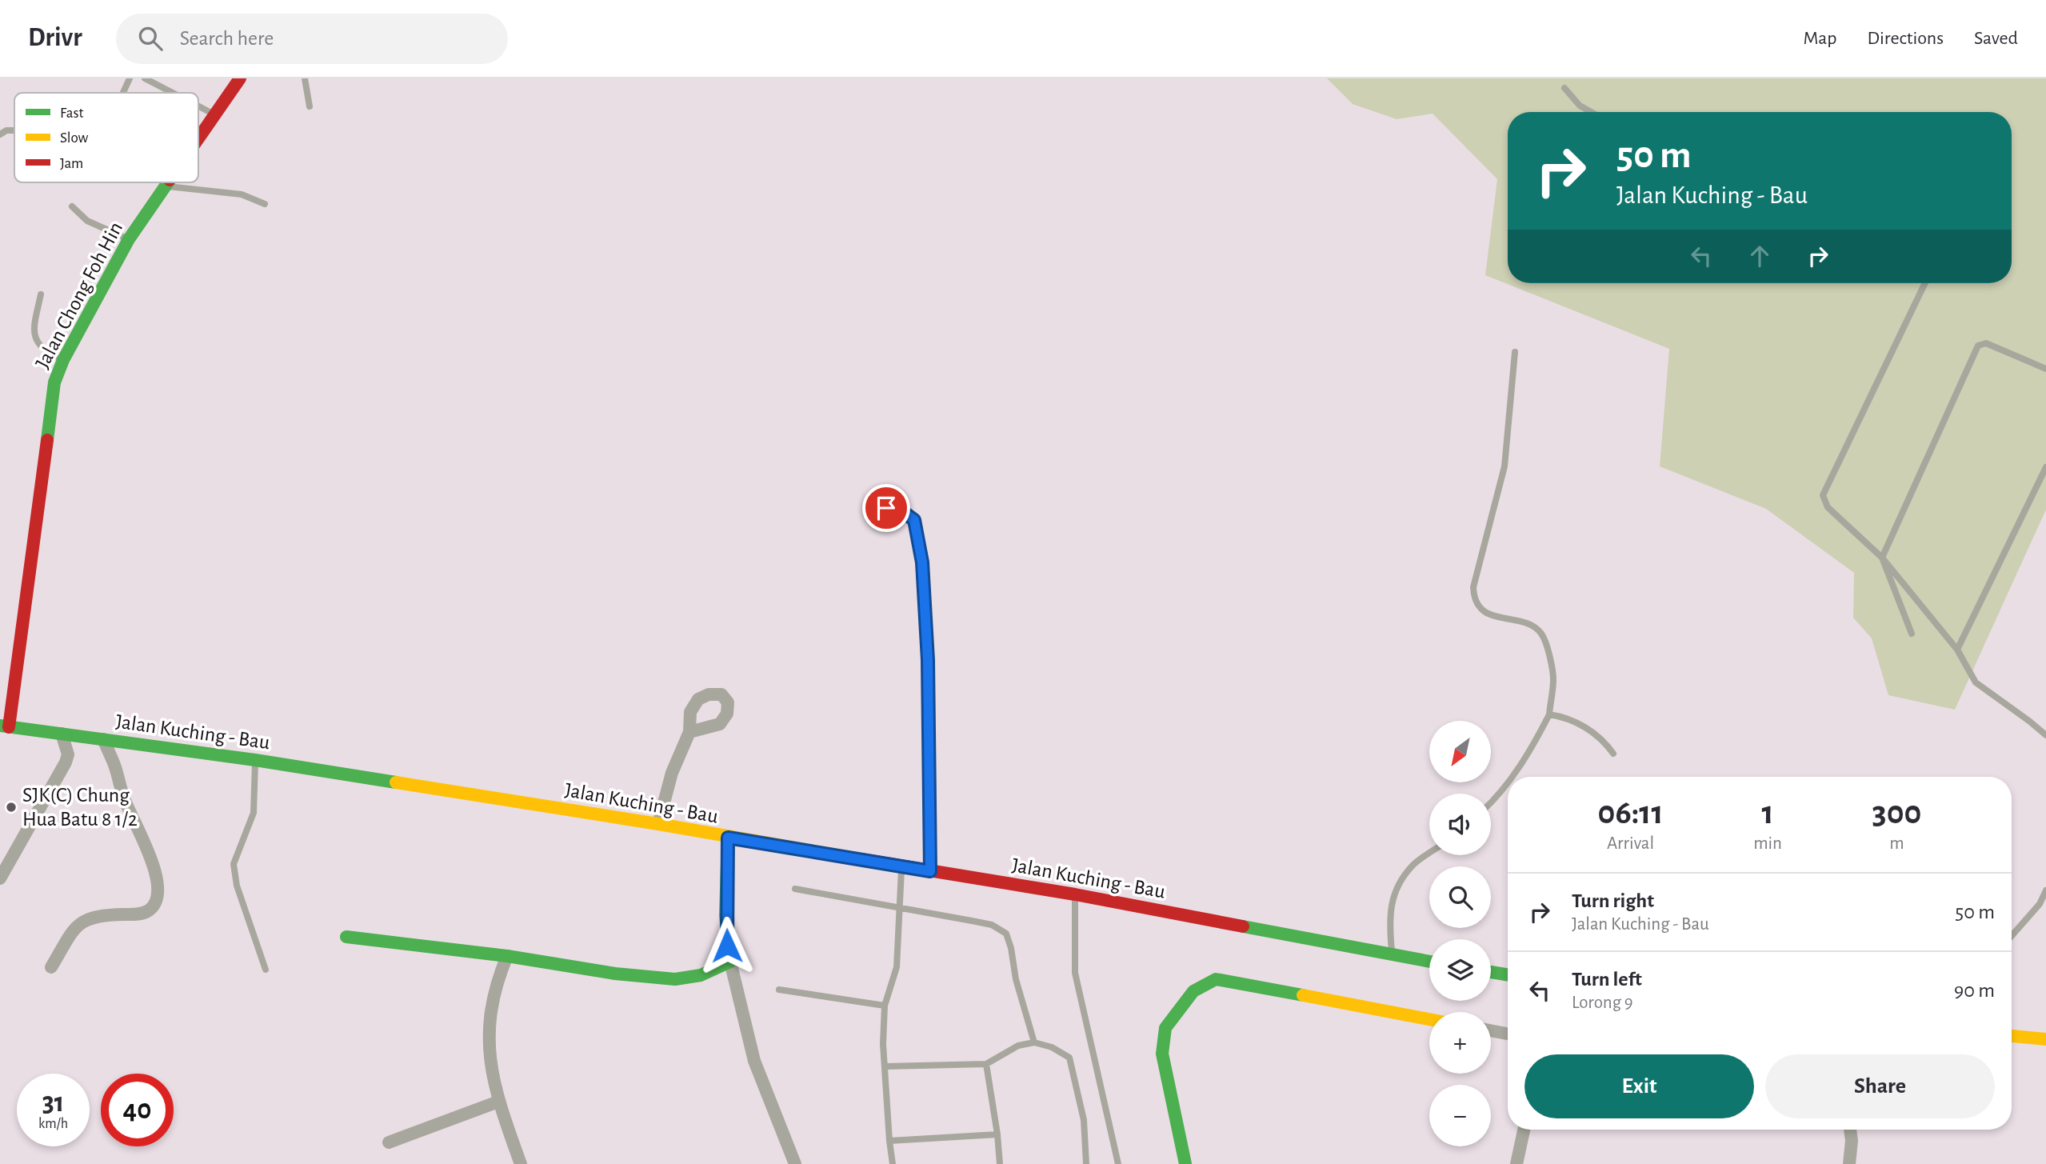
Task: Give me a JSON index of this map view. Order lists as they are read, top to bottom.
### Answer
{
  "streets": {
    "street": ["Jalan Chong Foh Hin", "Jalan Kuching - Bau"]
  },
  "crossings": [
    ["Jalan Chong Foh Hin", "Jalan Kuching - Bau"]
  ],
  "places": ["SJK(C) Chung Hua Batu 8 1/2"],
  "legend": ["Fast", "Slow", "Jam"],
  "north": "bottom left",
  "page": {
    "header": "Drivr",
    "search": "Search here",
    "nav": ["Map", "Directions", "Saved"],
    "turn": ["50 m", "Jalan Kuching - Bau"],
    "map_buttons": ["+", "−"],
    "eta": [
      "06:11",
      "Arrival",
      "1",
      "min",
      "300",
      "m"
    ],
    "list": [
      {
        "name": "Turn right",
        "note": "Jalan Kuching - Bau",
        "value": "50 m"
      },
      {
        "name": "Turn left",
        "note": "Lorong 9",
        "value": "90 m"
      }
    ],
    "buttons": ["Exit", "Share"],
    "speed": "31 km/h",
    "limit": "40"
  }
}
